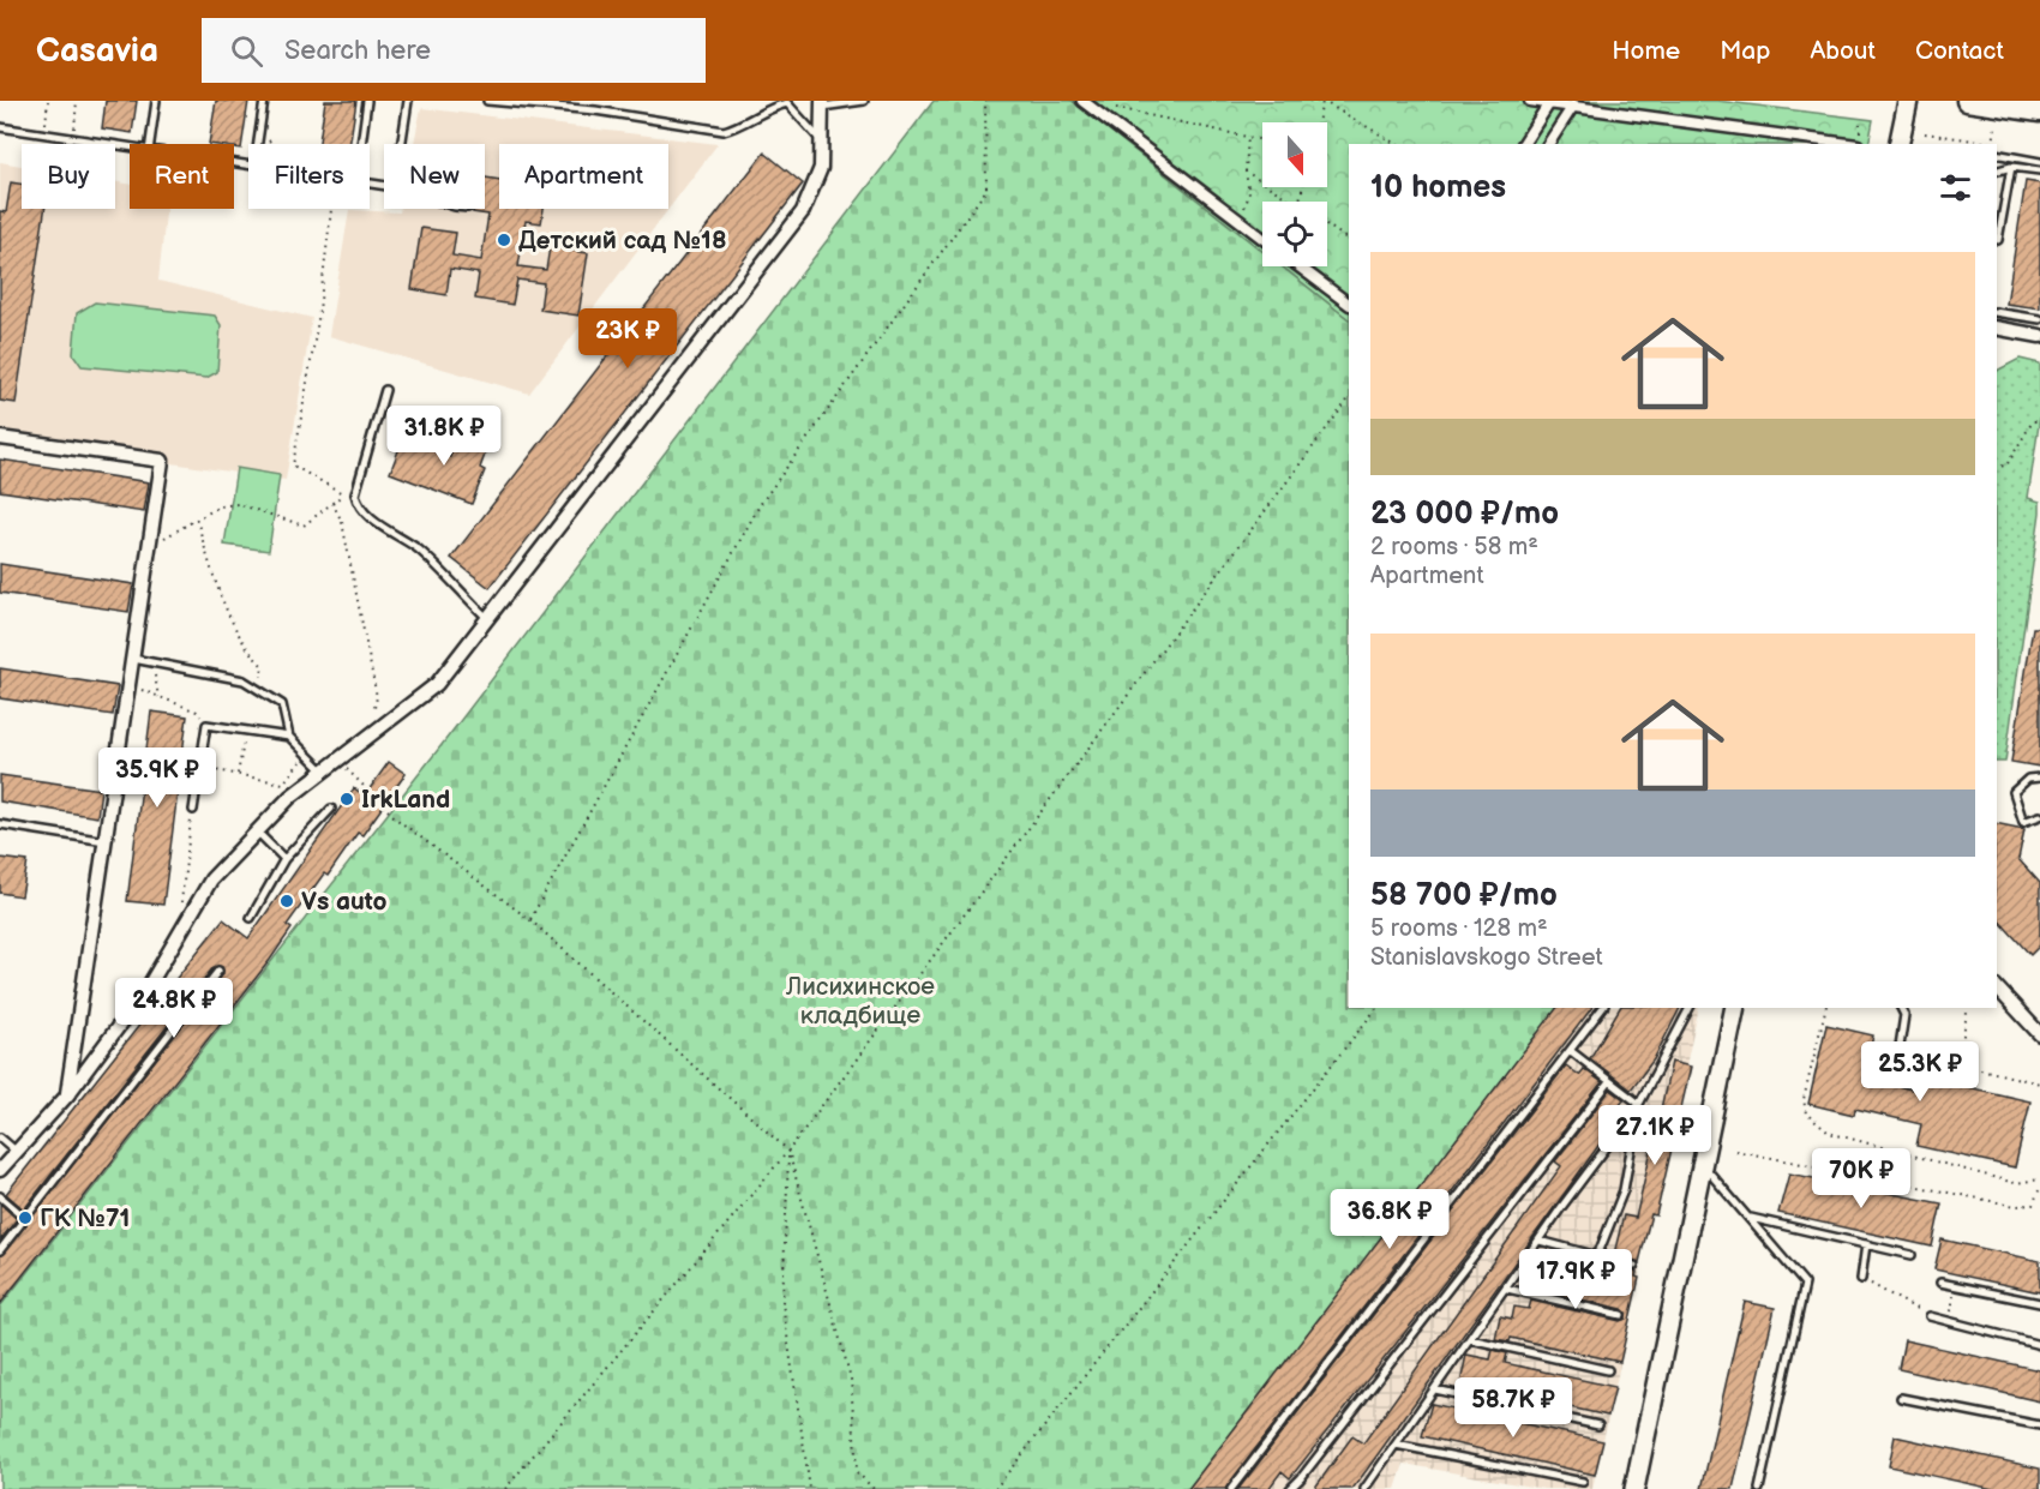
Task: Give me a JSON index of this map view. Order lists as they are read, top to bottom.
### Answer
{
  "parks": ["Лисихинское кладбище"],
  "places": [
    "Детский сад №18",
    "IrkLand",
    "Vs auto",
    "ГК №71"
  ],
  "north": "bottom",
  "page": {
    "header": "Casavia",
    "search": "Search here",
    "nav": [
      "Home",
      "Map",
      "About",
      "Contact"
    ],
    "chip": [
      "Buy",
      "Rent",
      "Filters",
      "New",
      "Apartment"
    ],
    "heading": "10 homes",
    "list": [
      {
        "name": "23 000 ₽/mo",
        "note": "2 rooms · 58 m² · Apartment"
      },
      {
        "name": "58 700 ₽/mo",
        "note": "5 rooms · 128 m² · Stanislavskogo Street"
      }
    ],
    "price": [
      "23K ₽",
      "31.8K ₽",
      "35.9K ₽",
      "24.8K ₽",
      "25.3K ₽",
      "27.1K ₽",
      "70K ₽",
      "36.8K ₽",
      "17.9K ₽",
      "58.7K ₽"
    ]
  }
}
